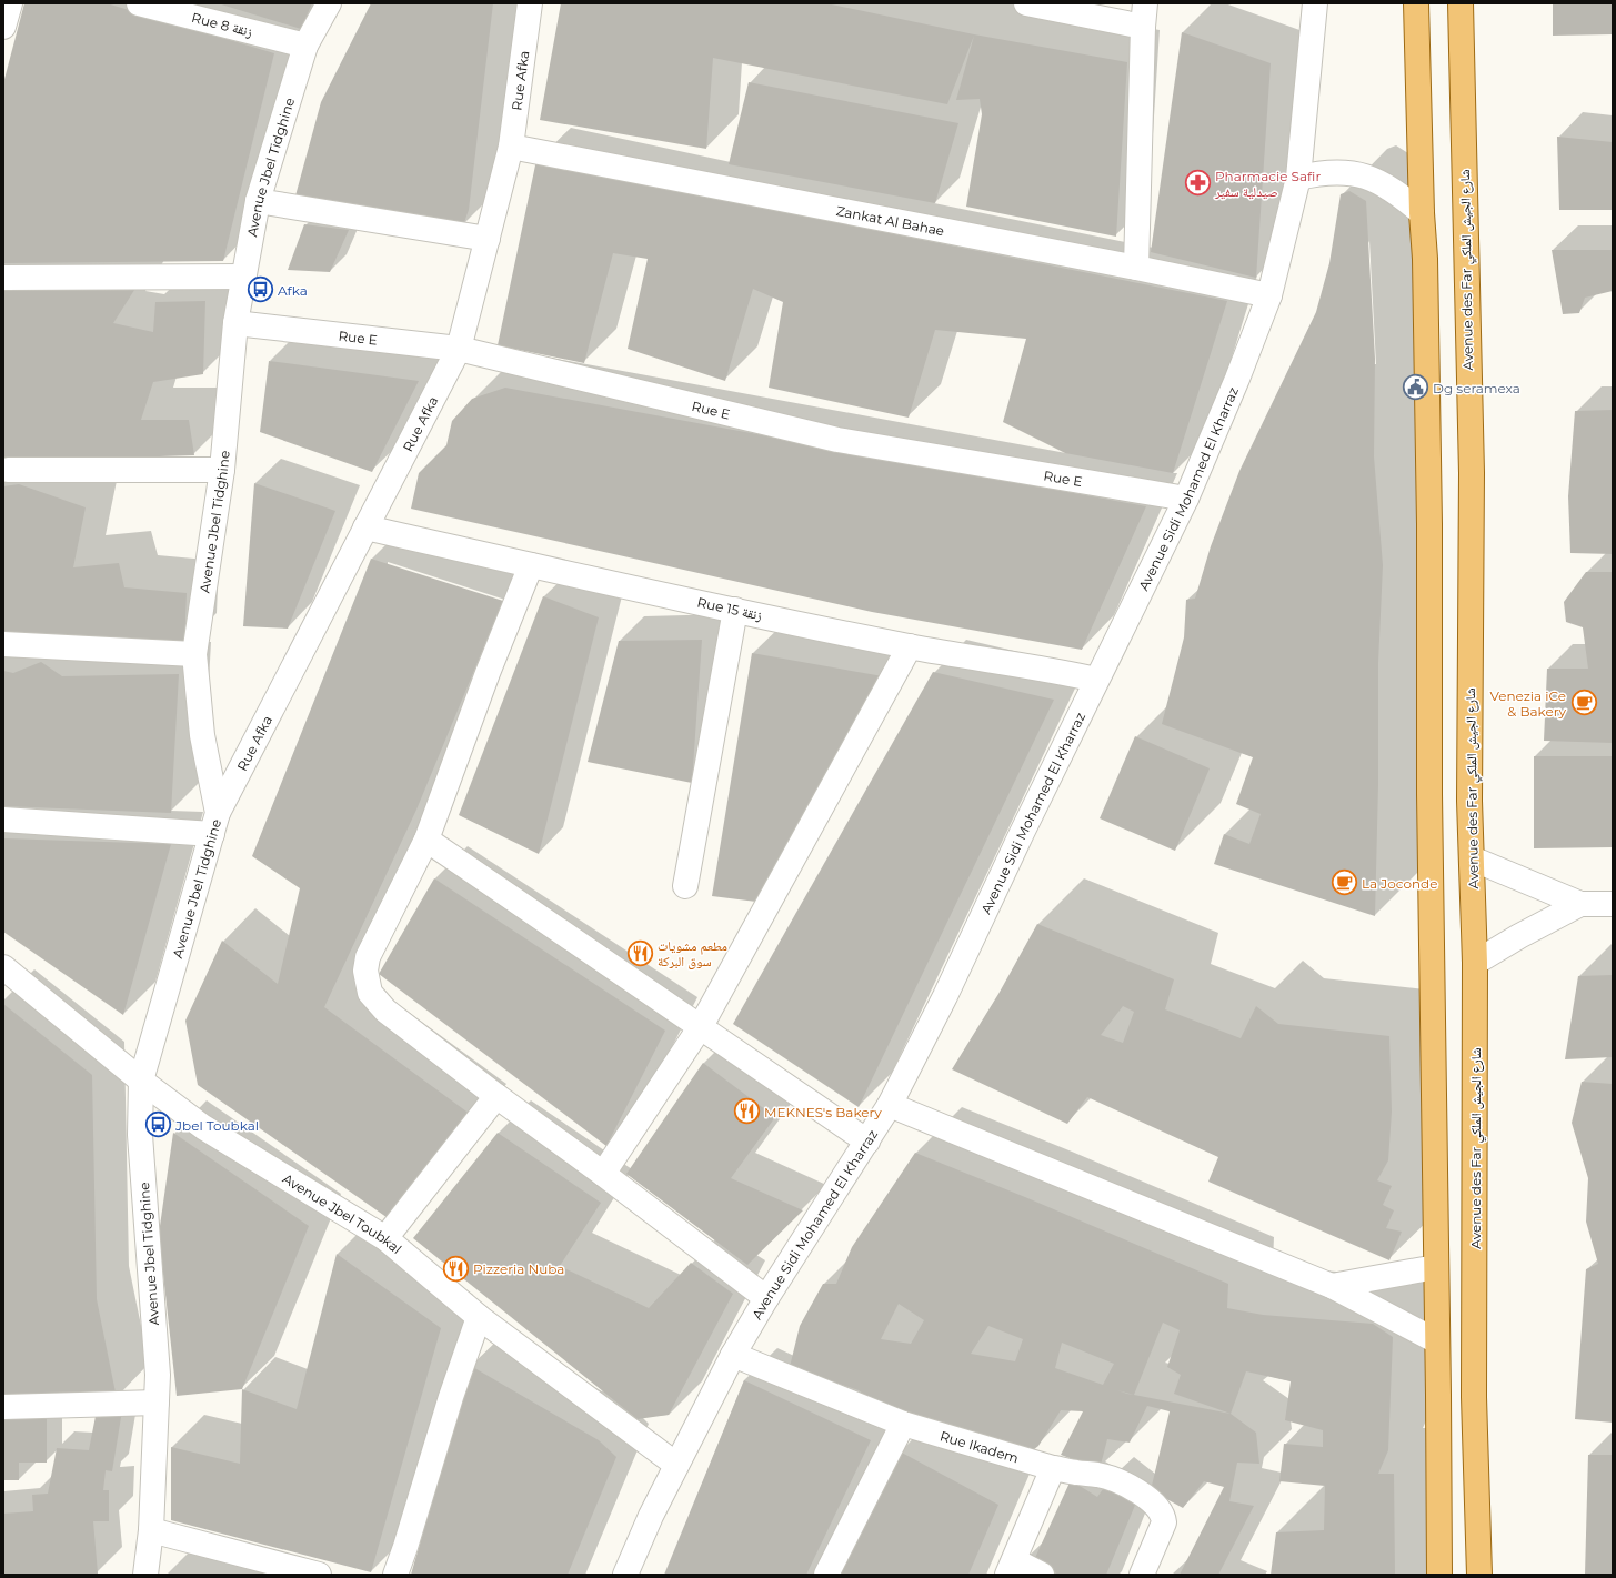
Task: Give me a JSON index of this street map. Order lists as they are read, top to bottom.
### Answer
{
  "streets": {
    "main road": ["Avenue des Far شارع الجيش الملكي"],
    "street": [
      "Rue 8 زنقة",
      "Rue Afka",
      "Avenue Jbel Tidghine",
      "Zankat Al Bahae",
      "Rue E",
      "Avenue Sidi Mohamed El Kharraz",
      "Rue 15 زنقة",
      "Avenue Jbel Toubkal",
      "Rue Ikadem"
    ]
  },
  "crossings": [
    ["Rue 8 زنقة", "Avenue Jbel Tidghine"],
    ["Rue Afka", "Avenue Jbel Tidghine"],
    ["Rue Afka", "Zankat Al Bahae"],
    ["Rue Afka", "Rue E"],
    ["Rue Afka", "Rue 15 زنقة"],
    ["Avenue Jbel Tidghine", "Rue E"],
    ["Avenue Jbel Tidghine", "Avenue Jbel Toubkal"],
    ["Zankat Al Bahae", "Avenue Sidi Mohamed El Kharraz"],
    ["Rue E", "Avenue Sidi Mohamed El Kharraz"],
    ["Avenue Sidi Mohamed El Kharraz", "Rue 15 زنقة"],
    ["Avenue Sidi Mohamed El Kharraz", "Avenue Jbel Toubkal"],
    ["Avenue Sidi Mohamed El Kharraz", "Rue Ikadem"]
  ],
  "places": {
    "pharmacy": ["Pharmacie Safir صيدلية سفير"],
    "bus stop": ["Afka", "Jbel Toubkal"],
    "public building": ["Dg seramexa"],
    "cafe": ["Venezia iCe & Bakery", "La Joconde"],
    "restaurant": ["مطعم مشويات سوق البركة", "MEKNES's Bakery", "Pizzeria Nuba"]
  }
}
